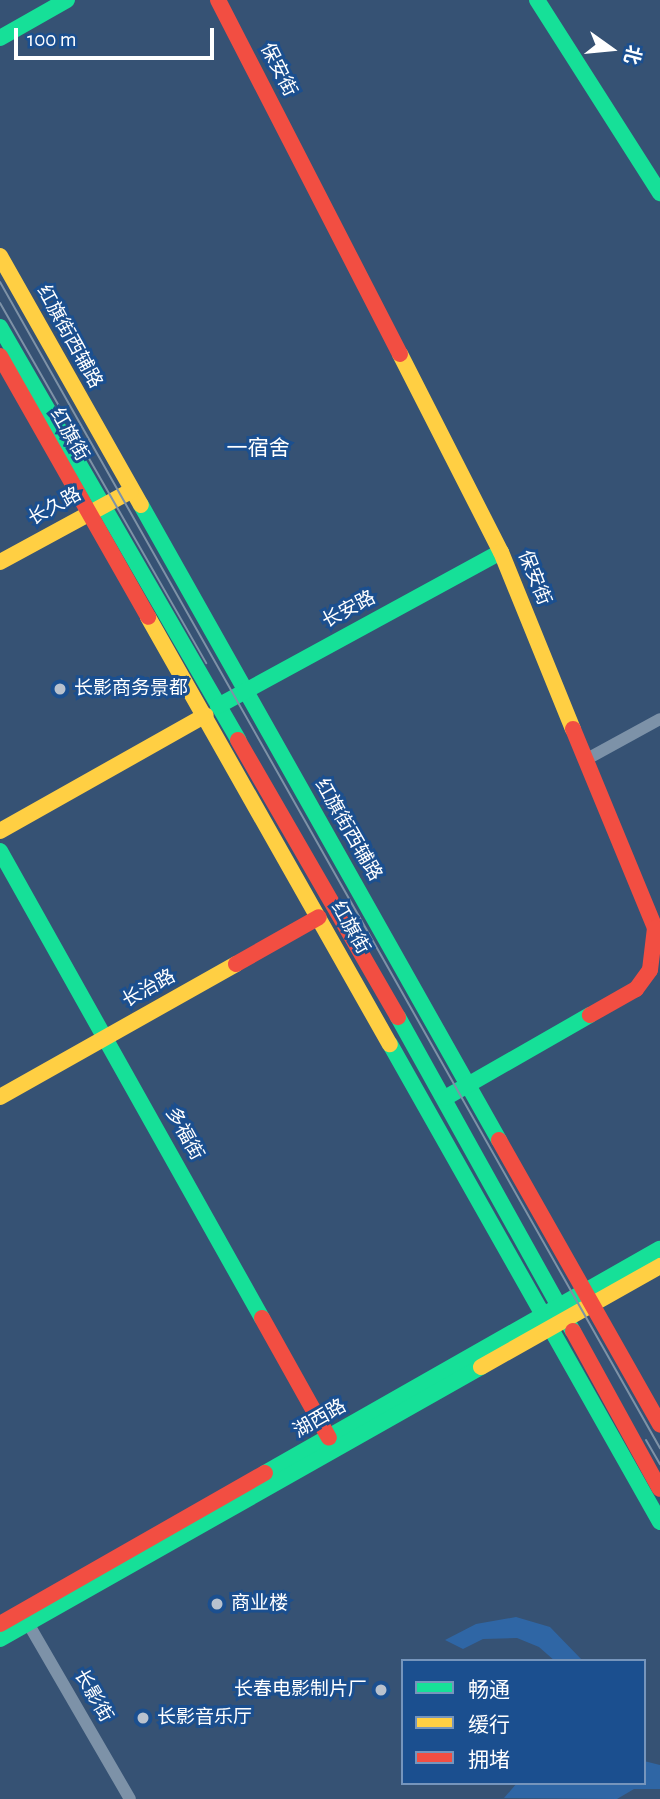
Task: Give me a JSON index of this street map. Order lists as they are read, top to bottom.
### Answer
{
  "streets": {
    "street": [
      "保安街",
      "红旗街西辅路",
      "红旗街",
      "长久路",
      "长安路",
      "长治路",
      "多福街",
      "湖西路",
      "长影街"
    ]
  },
  "crossings": [
    ["保安街", "红旗街西辅路"],
    ["保安街", "红旗街"],
    ["保安街", "长安路"],
    ["红旗街西辅路", "长久路"],
    ["红旗街西辅路", "长安路"],
    ["红旗街西辅路", "湖西路"],
    ["红旗街", "长久路"],
    ["红旗街", "长安路"],
    ["红旗街", "长治路"],
    ["红旗街", "湖西路"],
    ["长治路", "多福街"],
    ["多福街", "湖西路"],
    ["湖西路", "长影街"]
  ],
  "districts": ["一宿舍"],
  "places": [
    "长影商务景都",
    "商业楼",
    "长春电影制片厂",
    "长影音乐厅"
  ],
  "legend": ["畅通", "缓行", "拥堵"],
  "scale_bar": "100 m",
  "north": "right"
}
